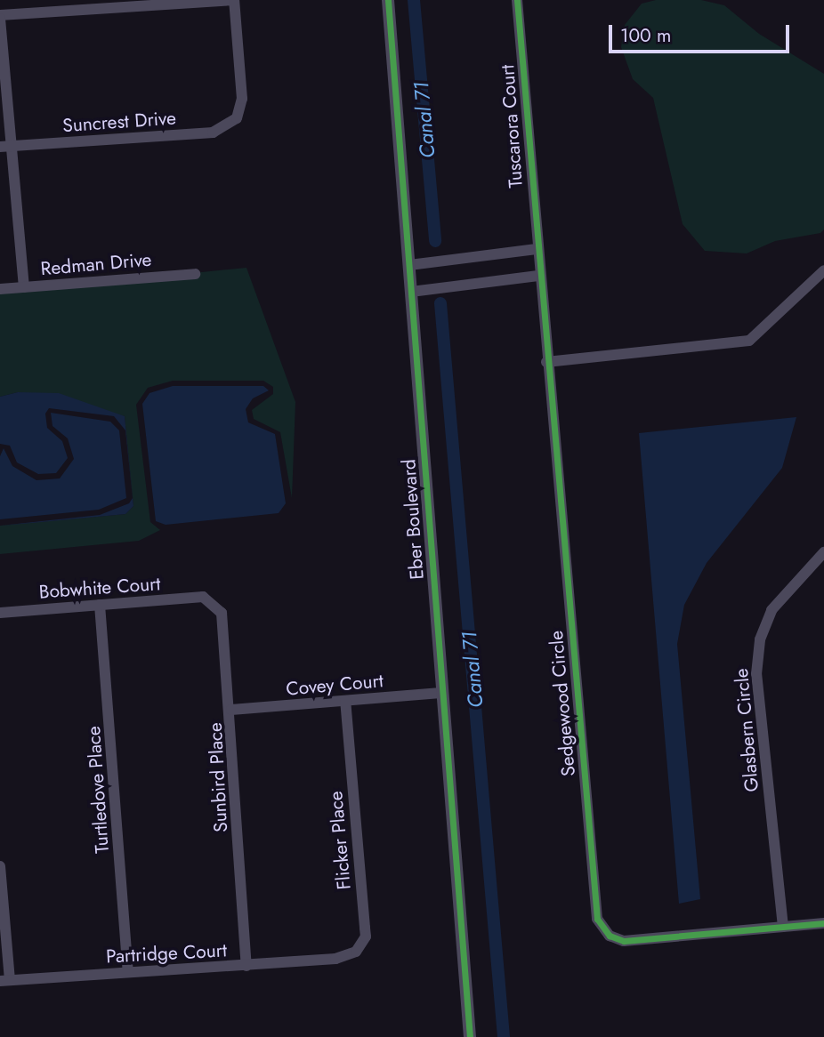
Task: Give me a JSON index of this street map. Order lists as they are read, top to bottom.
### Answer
{
  "streets": {
    "street": [
      "Suncrest Drive",
      "Tuscarora Court",
      "Redman Drive",
      "Eber Boulevard",
      "Bobwhite Court",
      "Covey Court",
      "Sedgewood Circle",
      "Glasbern Circle",
      "Sunbird Place",
      "Turtledove Place",
      "Flicker Place",
      "Partridge Court"
    ]
  },
  "crossings": [
    ["Tuscarora Court", "Sedgewood Circle"],
    ["Eber Boulevard", "Covey Court"],
    ["Bobwhite Court", "Sunbird Place"],
    ["Bobwhite Court", "Turtledove Place"],
    ["Covey Court", "Sunbird Place"],
    ["Covey Court", "Flicker Place"],
    ["Sedgewood Circle", "Glasbern Circle"],
    ["Sunbird Place", "Partridge Court"],
    ["Turtledove Place", "Partridge Court"],
    ["Flicker Place", "Partridge Court"]
  ],
  "water": ["Canal 71"],
  "scale_bar": "100 m"
}
